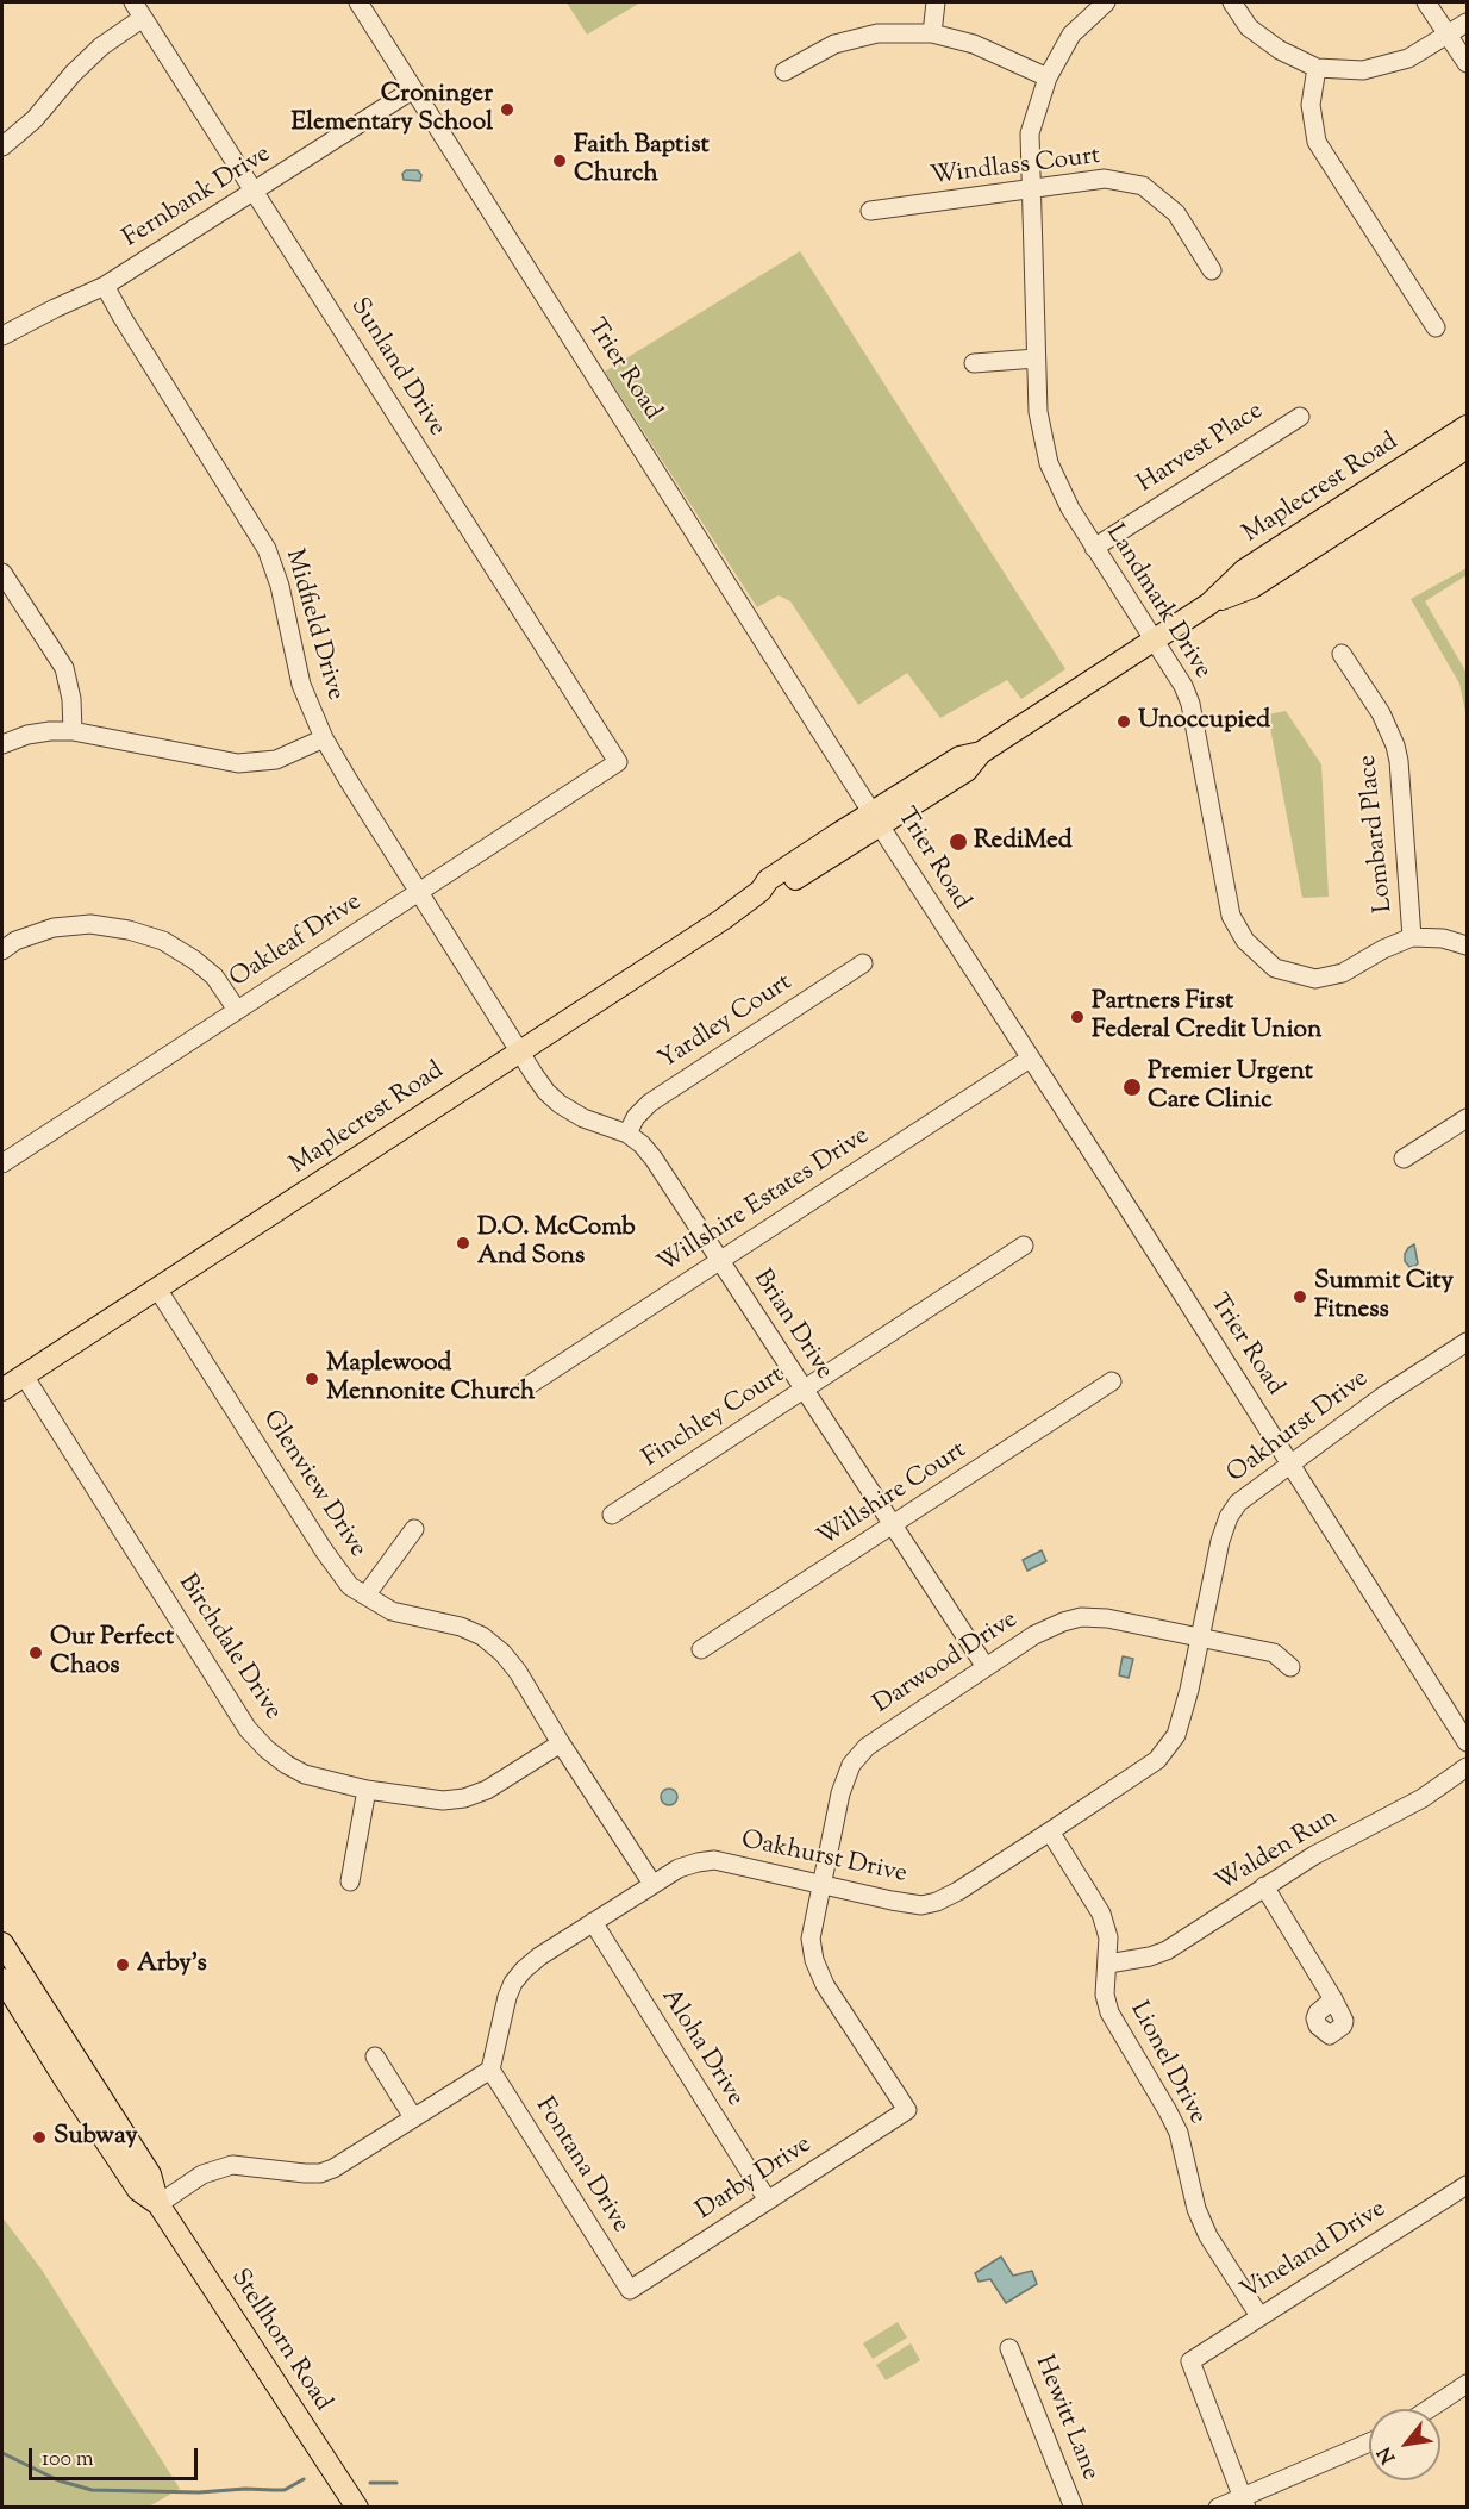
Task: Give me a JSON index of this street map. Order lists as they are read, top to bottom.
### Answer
{
  "streets": {
    "main road": ["Maplecrest Road", "Stellhorn Road"],
    "street": [
      "Windlass Court",
      "Fernbank Drive",
      "Sunland Drive",
      "Trier Road",
      "Harvest Place",
      "Landmark Drive",
      "Midfield Drive",
      "Lombard Place",
      "Oakleaf Drive",
      "Yardley Court",
      "Willshire Estates Drive",
      "Brian Drive",
      "Finchley Court",
      "Oakhurst Drive",
      "Glenview Drive",
      "Willshire Court",
      "Birchdale Drive",
      "Darwood Drive",
      "Walden Run",
      "Aloha Drive",
      "Lionel Drive",
      "Fontana Drive",
      "Darby Drive",
      "Vineland Drive",
      "Hewitt Lane"
    ]
  },
  "crossings": [
    ["Windlass Court", "Landmark Drive"],
    ["Fernbank Drive", "Sunland Drive"],
    ["Fernbank Drive", "Trier Road"],
    ["Fernbank Drive", "Midfield Drive"],
    ["Sunland Drive", "Oakleaf Drive"],
    ["Trier Road", "Maplecrest Road"],
    ["Trier Road", "Willshire Estates Drive"],
    ["Trier Road", "Oakhurst Drive"],
    ["Harvest Place", "Landmark Drive"],
    ["Maplecrest Road", "Landmark Drive"],
    ["Maplecrest Road", "Midfield Drive"],
    ["Maplecrest Road", "Brian Drive"],
    ["Maplecrest Road", "Glenview Drive"],
    ["Maplecrest Road", "Birchdale Drive"],
    ["Landmark Drive", "Lombard Place"],
    ["Midfield Drive", "Oakleaf Drive"],
    ["Midfield Drive", "Brian Drive"],
    ["Yardley Court", "Brian Drive"],
    ["Willshire Estates Drive", "Brian Drive"],
    ["Brian Drive", "Finchley Court"],
    ["Brian Drive", "Willshire Court"],
    ["Brian Drive", "Darwood Drive"],
    ["Oakhurst Drive", "Glenview Drive"],
    ["Oakhurst Drive", "Darwood Drive"],
    ["Oakhurst Drive", "Aloha Drive"],
    ["Oakhurst Drive", "Lionel Drive"],
    ["Oakhurst Drive", "Fontana Drive"],
    ["Glenview Drive", "Birchdale Drive"],
    ["Darwood Drive", "Darby Drive"],
    ["Walden Run", "Lionel Drive"],
    ["Aloha Drive", "Darby Drive"],
    ["Lionel Drive", "Vineland Drive"],
    ["Fontana Drive", "Darby Drive"]
  ],
  "places": [
    "Croninger Elementary School",
    "Faith Baptist Church",
    "Unoccupied",
    "RediMed",
    "Partners First Federal Credit Union",
    "Premier Urgent Care Clinic",
    "D.O. McComb And Sons",
    "Summit City Fitness",
    "Maplewood Mennonite Church",
    "Our Perfect Chaos",
    "Arby's",
    "Subway"
  ],
  "scale_bar": "100 m",
  "north": "bottom left"
}
